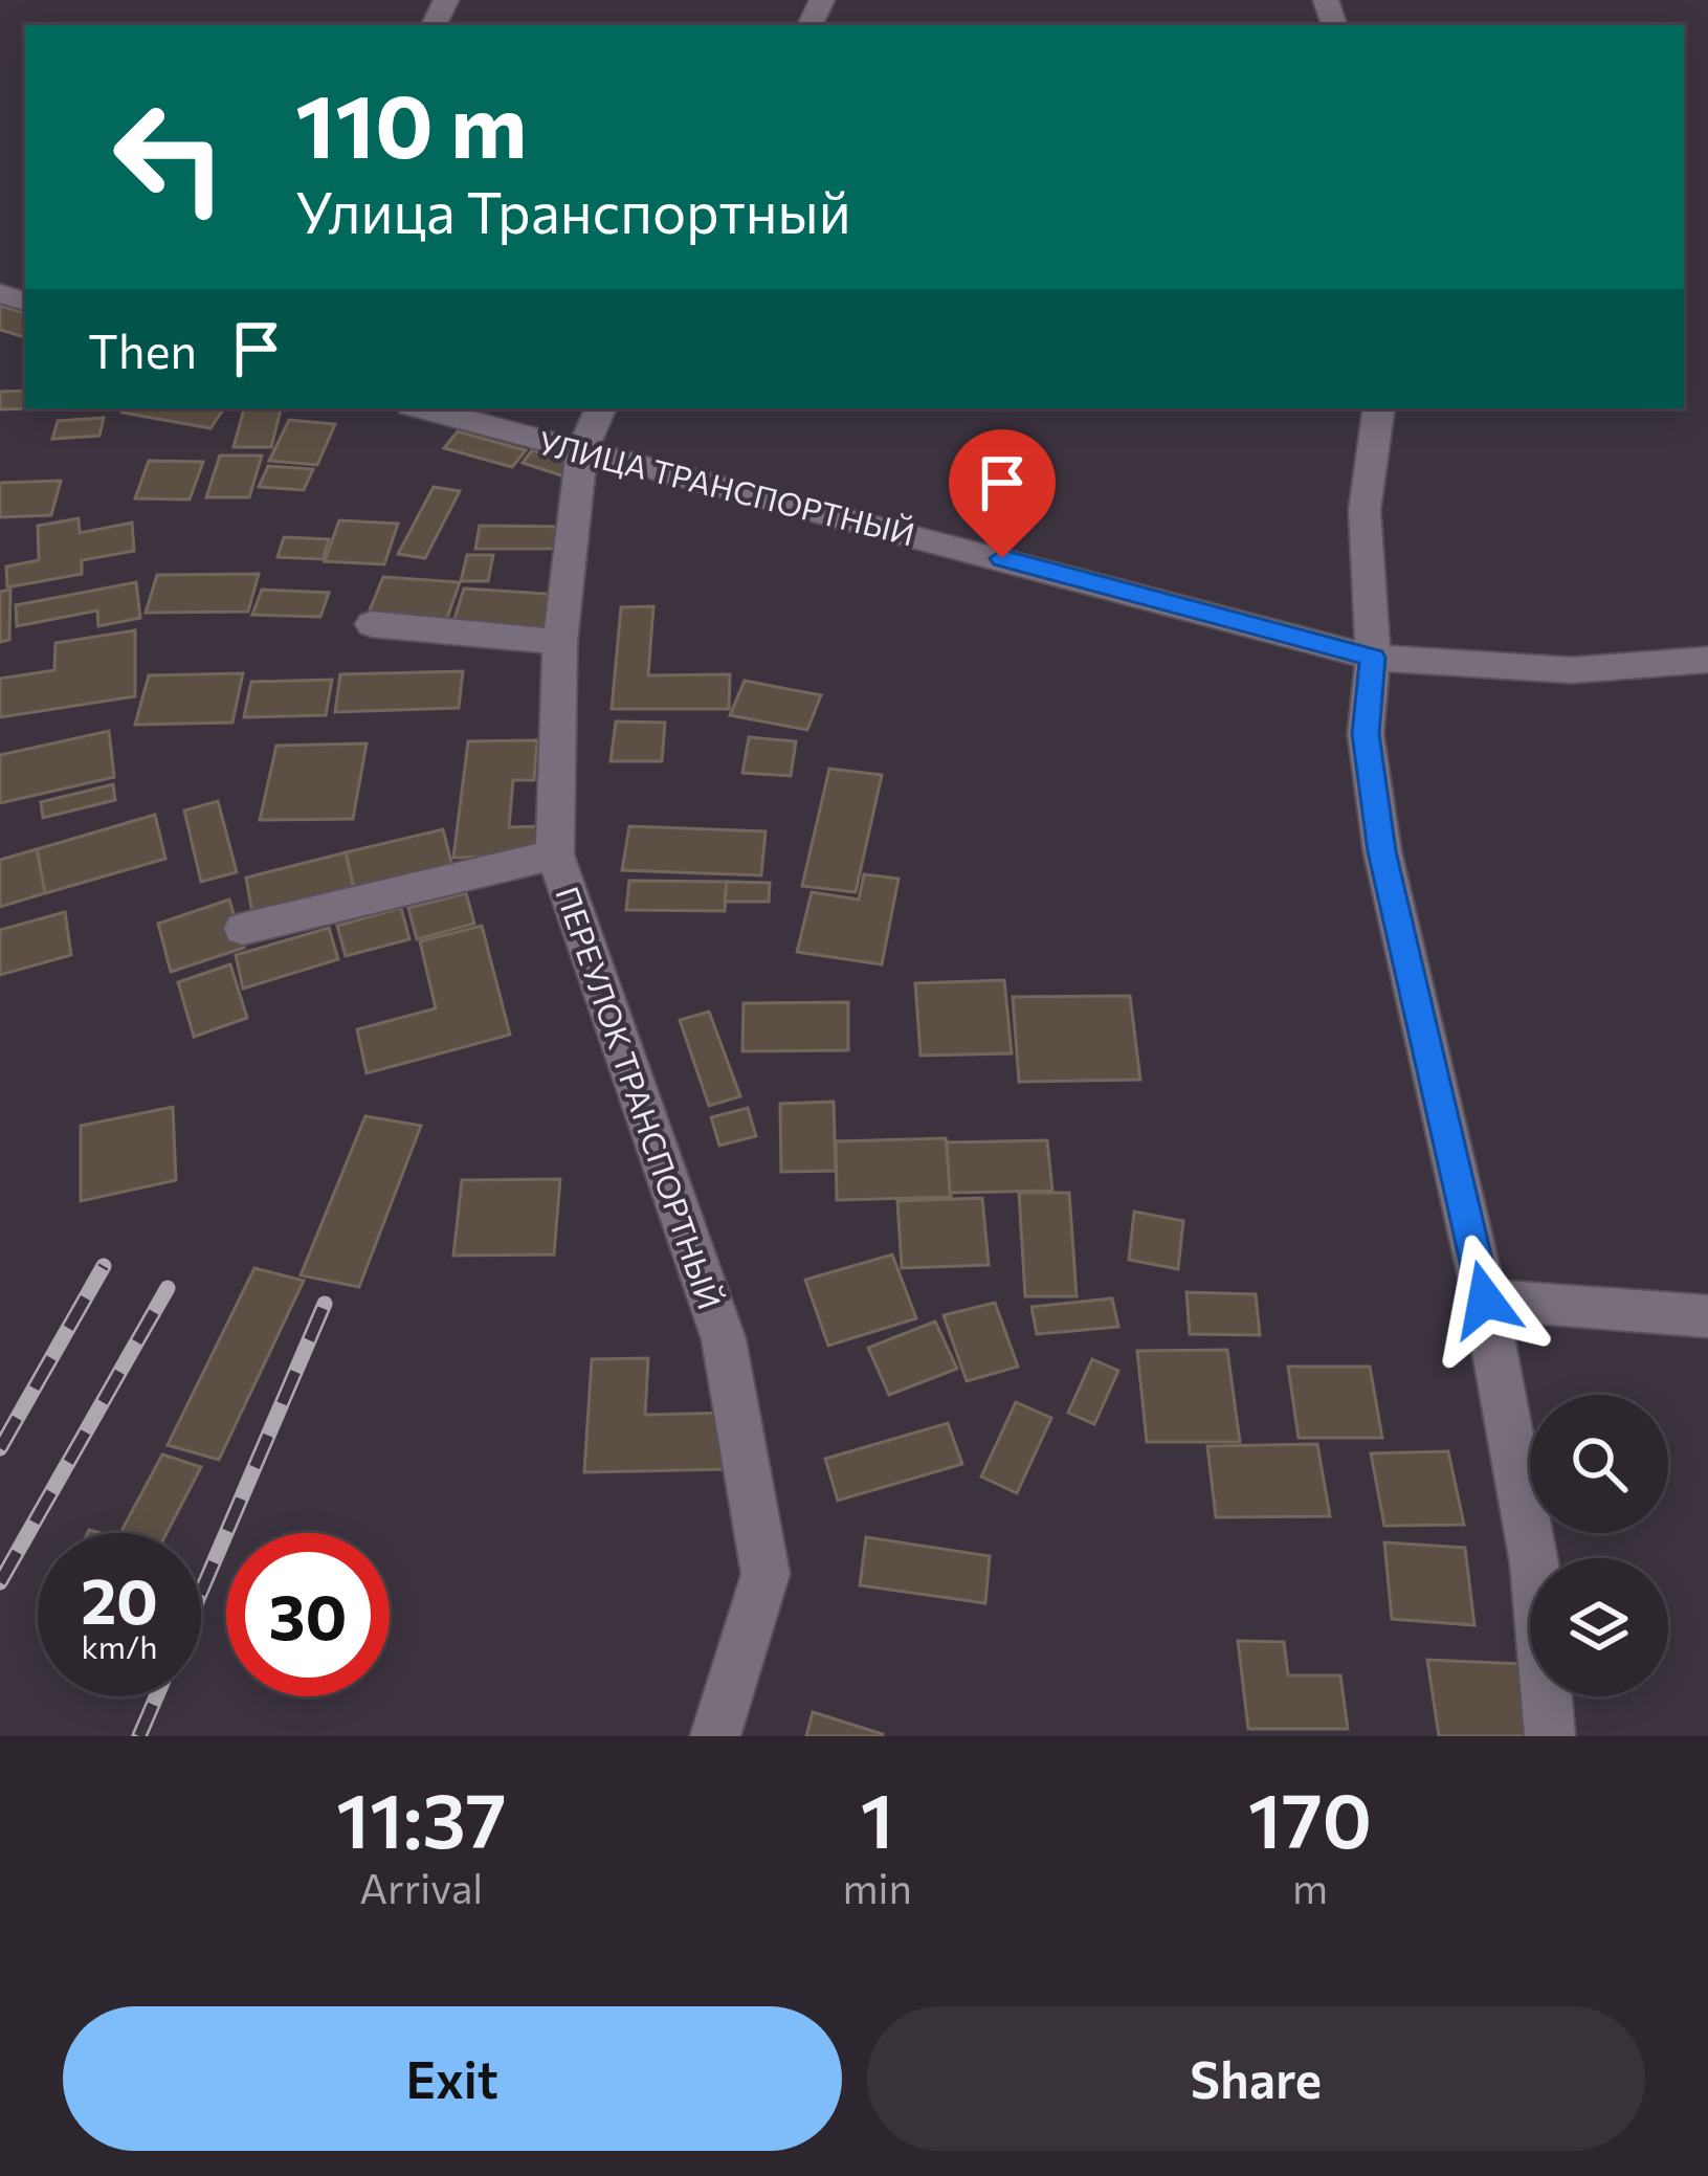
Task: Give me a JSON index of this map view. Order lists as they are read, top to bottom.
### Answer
{
  "streets": {
    "street": ["УЛИЦА ТРАНСПОРТНЫЙ", "ПЕРЕУЛОК ТРАНСПОРТНЫЙ"]
  },
  "crossings": [
    ["УЛИЦА ТРАНСПОРТНЫЙ", "ПЕРЕУЛОК ТРАНСПОРТНЫЙ"]
  ],
  "page": {
    "turn": ["110 m", "Улица Транспортный"],
    "then": "Then",
    "speed": "20 km/h",
    "limit": "30",
    "eta": [
      "11:37",
      "Arrival",
      "1",
      "min",
      "170",
      "m"
    ],
    "buttons": ["Exit", "Share"]
  }
}
